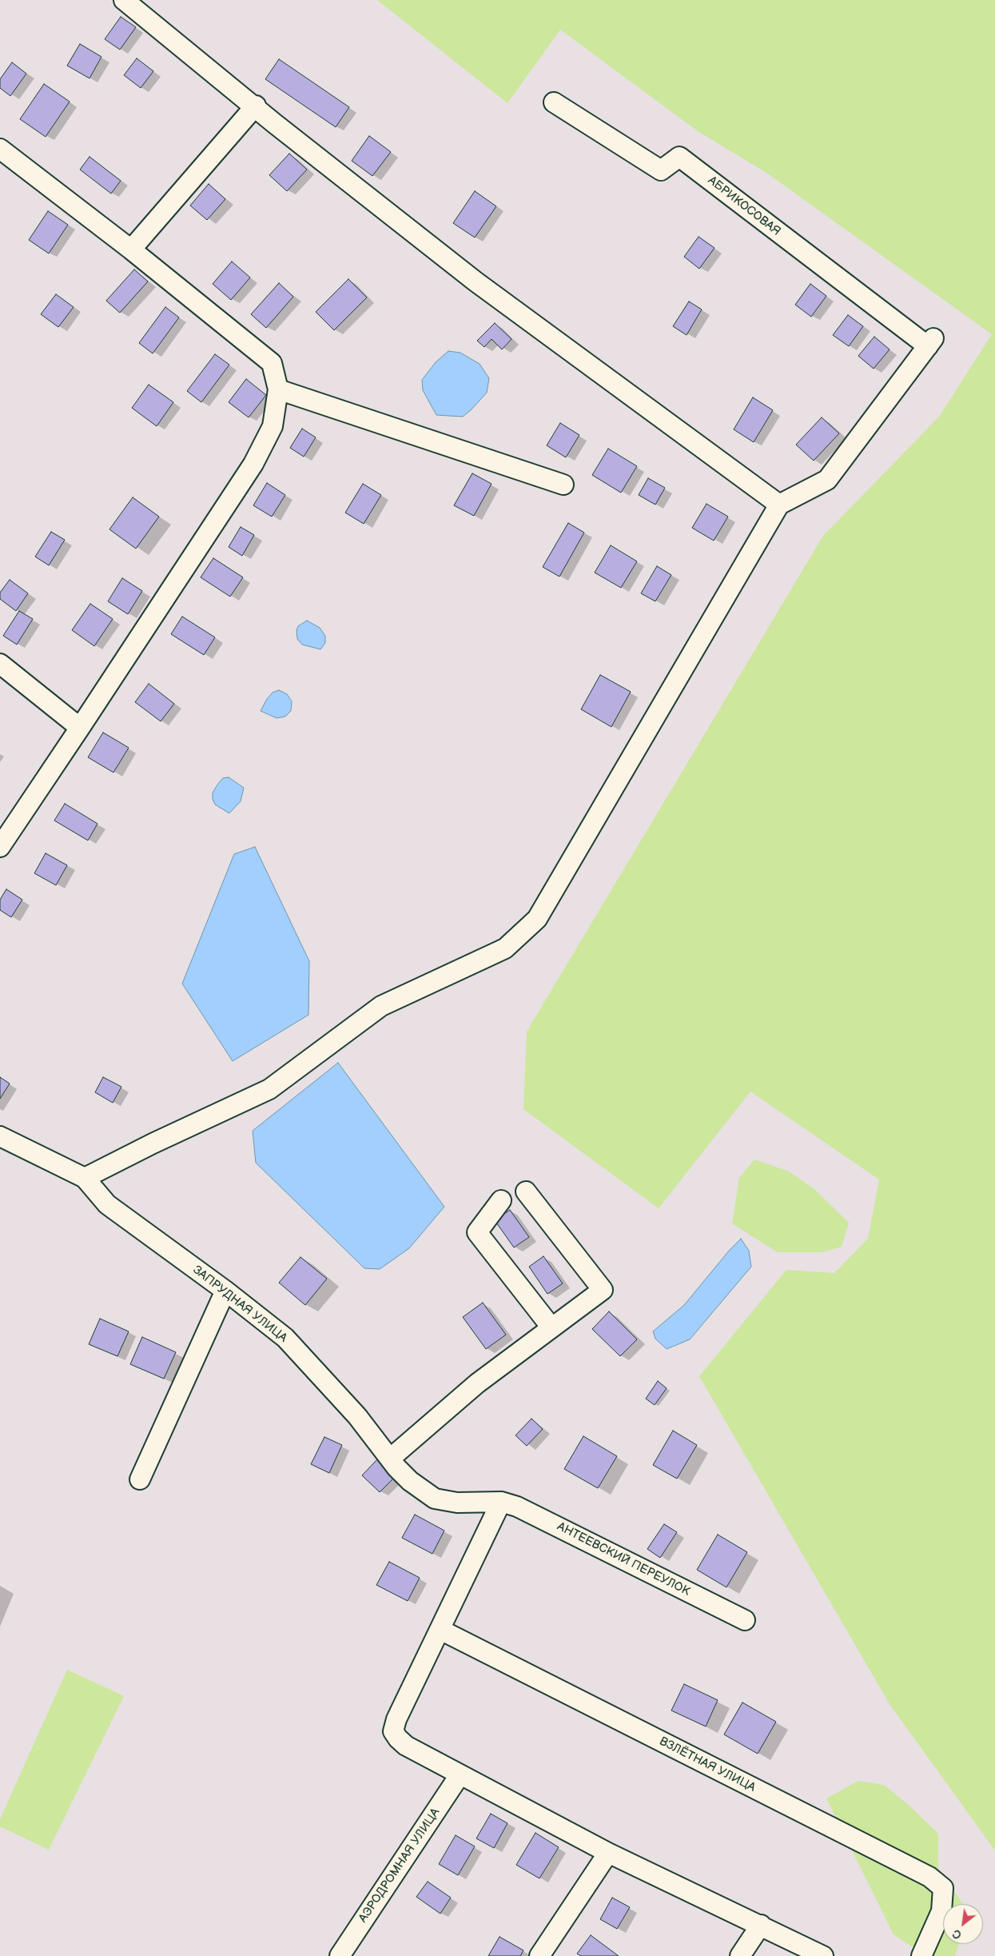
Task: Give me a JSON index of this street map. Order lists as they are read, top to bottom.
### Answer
{
  "streets": {
    "street": [
      "АБРИКОСОВАЯ",
      "ЗАПРУДНАЯ УЛИЦА",
      "АНТЕЕВСКИЙ ПЕРЕУЛОК",
      "ВЗЛЁТНАЯ УЛИЦА",
      "АЭРОДРОМНАЯ УЛИЦА"
    ]
  },
  "crossings": [
    ["ЗАПРУДНАЯ УЛИЦА", "АНТЕЕВСКИЙ ПЕРЕУЛОК"]
  ],
  "north": "bottom left"
}
